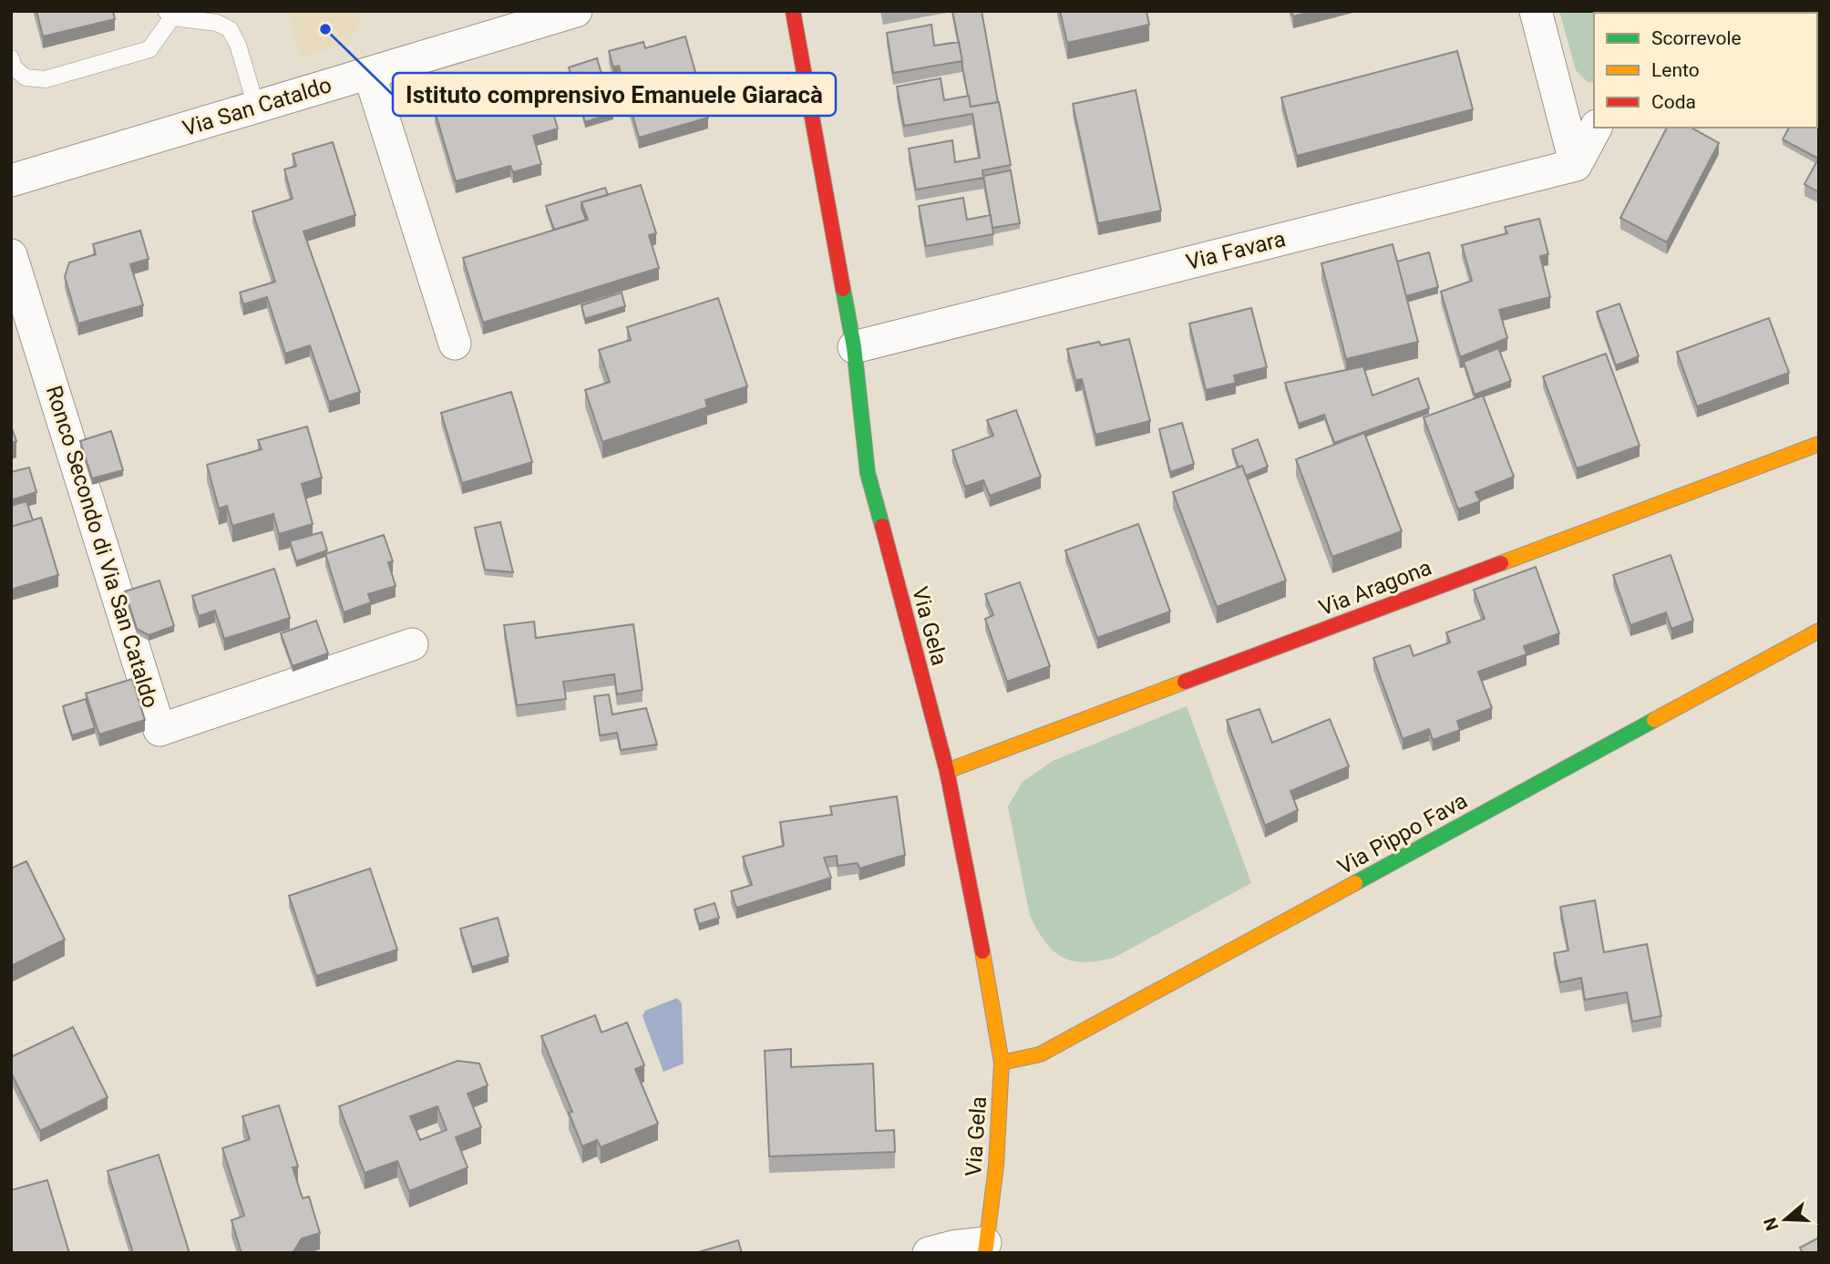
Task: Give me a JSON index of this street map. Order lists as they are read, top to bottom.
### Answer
{
  "streets": {
    "street": [
      "Via San Cataldo",
      "Via Favara",
      "Ronco Secondo di Via San Cataldo",
      "Via Aragona",
      "Via Gela",
      "Via Pippo Fava"
    ]
  },
  "crossings": [
    ["Via Favara", "Via Gela"],
    ["Via Aragona", "Via Gela"],
    ["Via Gela", "Via Pippo Fava"]
  ],
  "places": ["Istituto comprensivo Emanuele Giaracà"],
  "legend": ["Scorrevole", "Lento", "Coda"],
  "north": "left"
}
